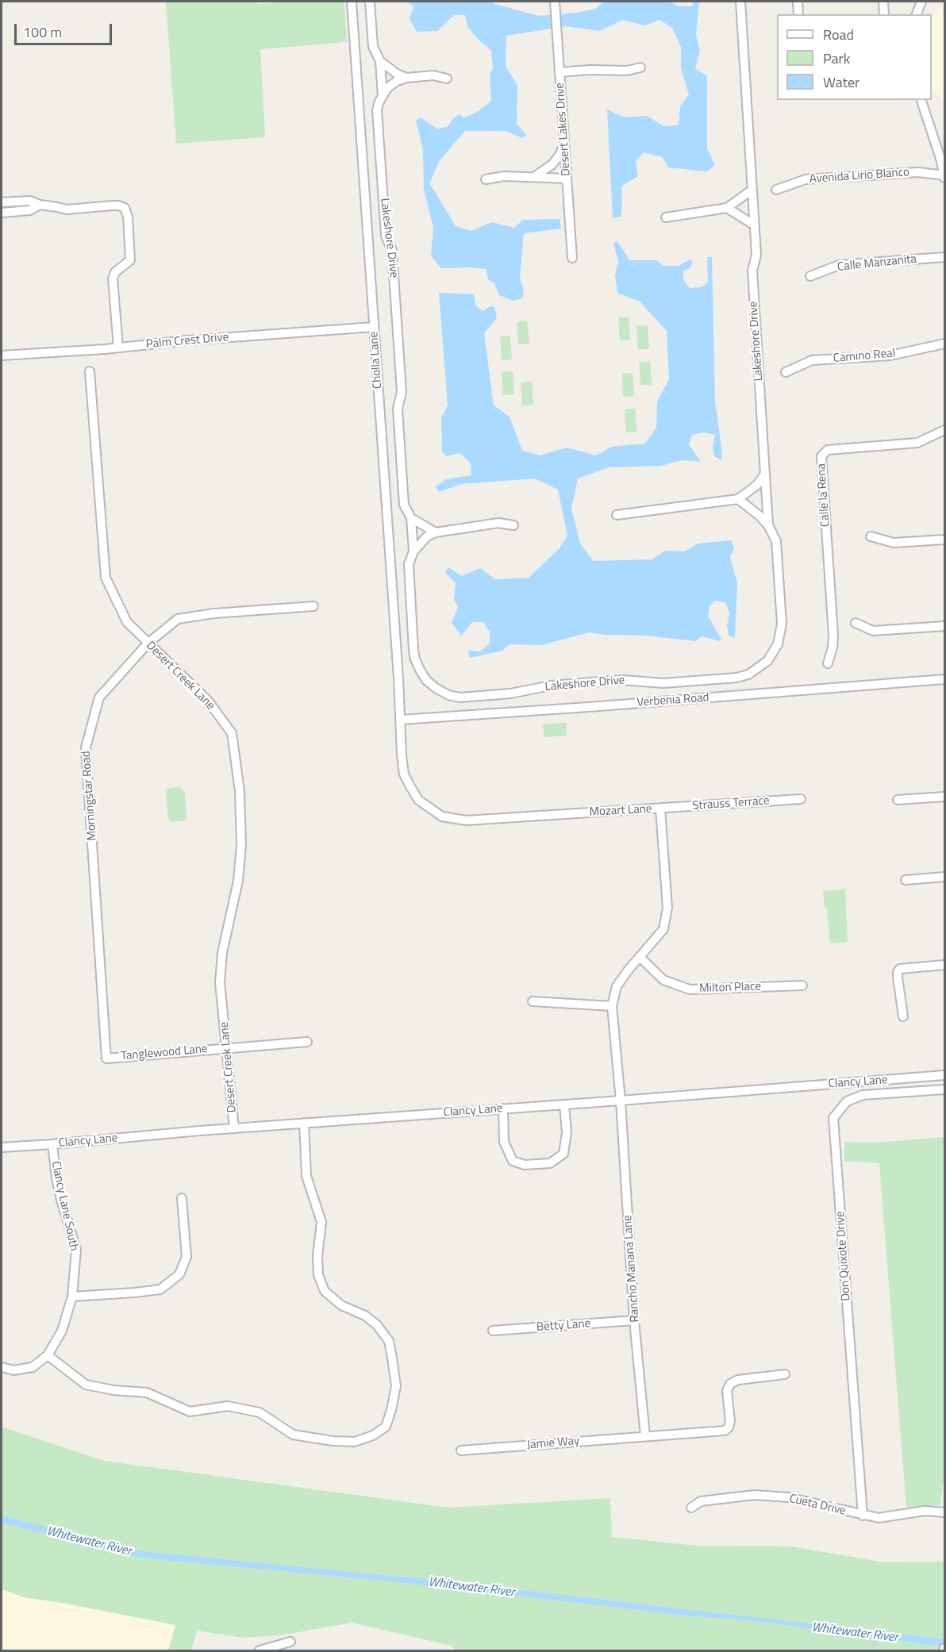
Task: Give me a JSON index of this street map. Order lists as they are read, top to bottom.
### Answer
{
  "streets": {
    "street": [
      "Desert Lakes Drive",
      "Avenida Lirio Blanco",
      "Lakeshore Drive",
      "Calle Manzanita",
      "Palm Crest Drive",
      "Camino Real",
      "Cholla Lane",
      "Calle la Rena",
      "Desert Creek Lane",
      "Verbenia Road",
      "Morningstar Road",
      "Strauss Terrace",
      "Mozart Lane",
      "Milton Place",
      "Tanglewood Lane",
      "Clancy Lane",
      "Clancy Lane South",
      "Don Quixote Drive",
      "Rancho Manana Lane",
      "Betty Lane",
      "Jamie Way",
      "Cueta Drive"
    ]
  },
  "crossings": [
    ["Palm Crest Drive", "Cholla Lane"],
    ["Cholla Lane", "Verbenia Road"],
    ["Cholla Lane", "Mozart Lane"],
    ["Desert Creek Lane", "Morningstar Road"],
    ["Desert Creek Lane", "Tanglewood Lane"],
    ["Desert Creek Lane", "Clancy Lane"],
    ["Verbenia Road", "Mozart Lane"],
    ["Morningstar Road", "Tanglewood Lane"],
    ["Strauss Terrace", "Mozart Lane"],
    ["Mozart Lane", "Milton Place"],
    ["Mozart Lane", "Clancy Lane"],
    ["Mozart Lane", "Rancho Manana Lane"],
    ["Clancy Lane", "Clancy Lane South"],
    ["Clancy Lane", "Rancho Manana Lane"],
    ["Don Quixote Drive", "Cueta Drive"],
    ["Rancho Manana Lane", "Betty Lane"],
    ["Rancho Manana Lane", "Jamie Way"]
  ],
  "water": ["Whitewater River"],
  "legend": ["Road", "Park", "Water"],
  "scale_bar": "100 m"
}
